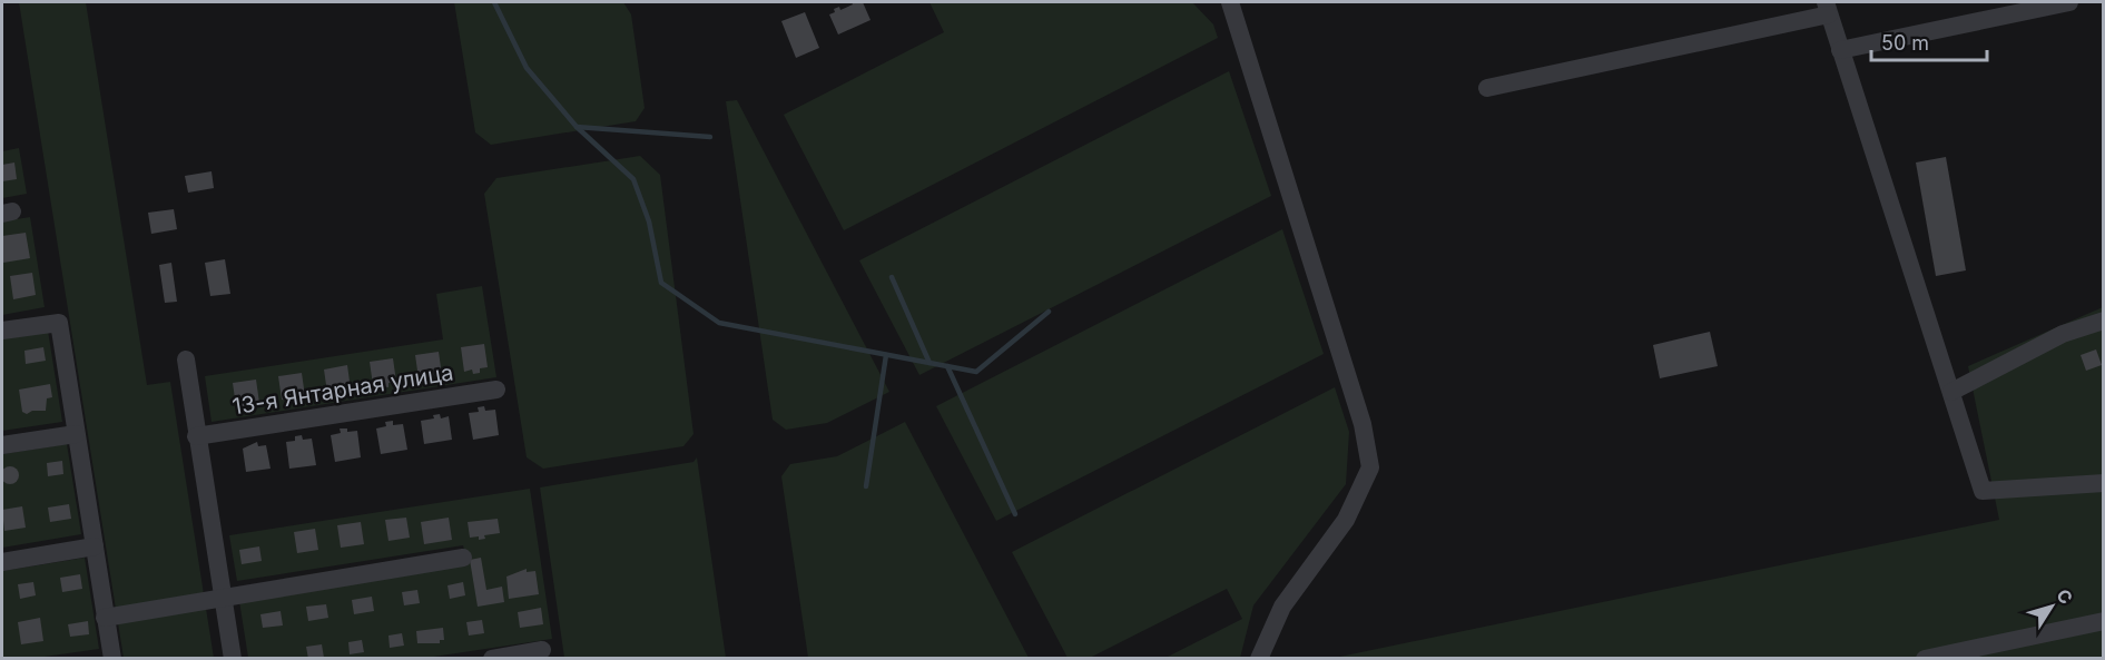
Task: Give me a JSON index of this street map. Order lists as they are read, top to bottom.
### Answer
{
  "streets": {
    "street": ["13-я Янтарная улица"]
  },
  "scale_bar": "50 m",
  "north": "top right"
}
